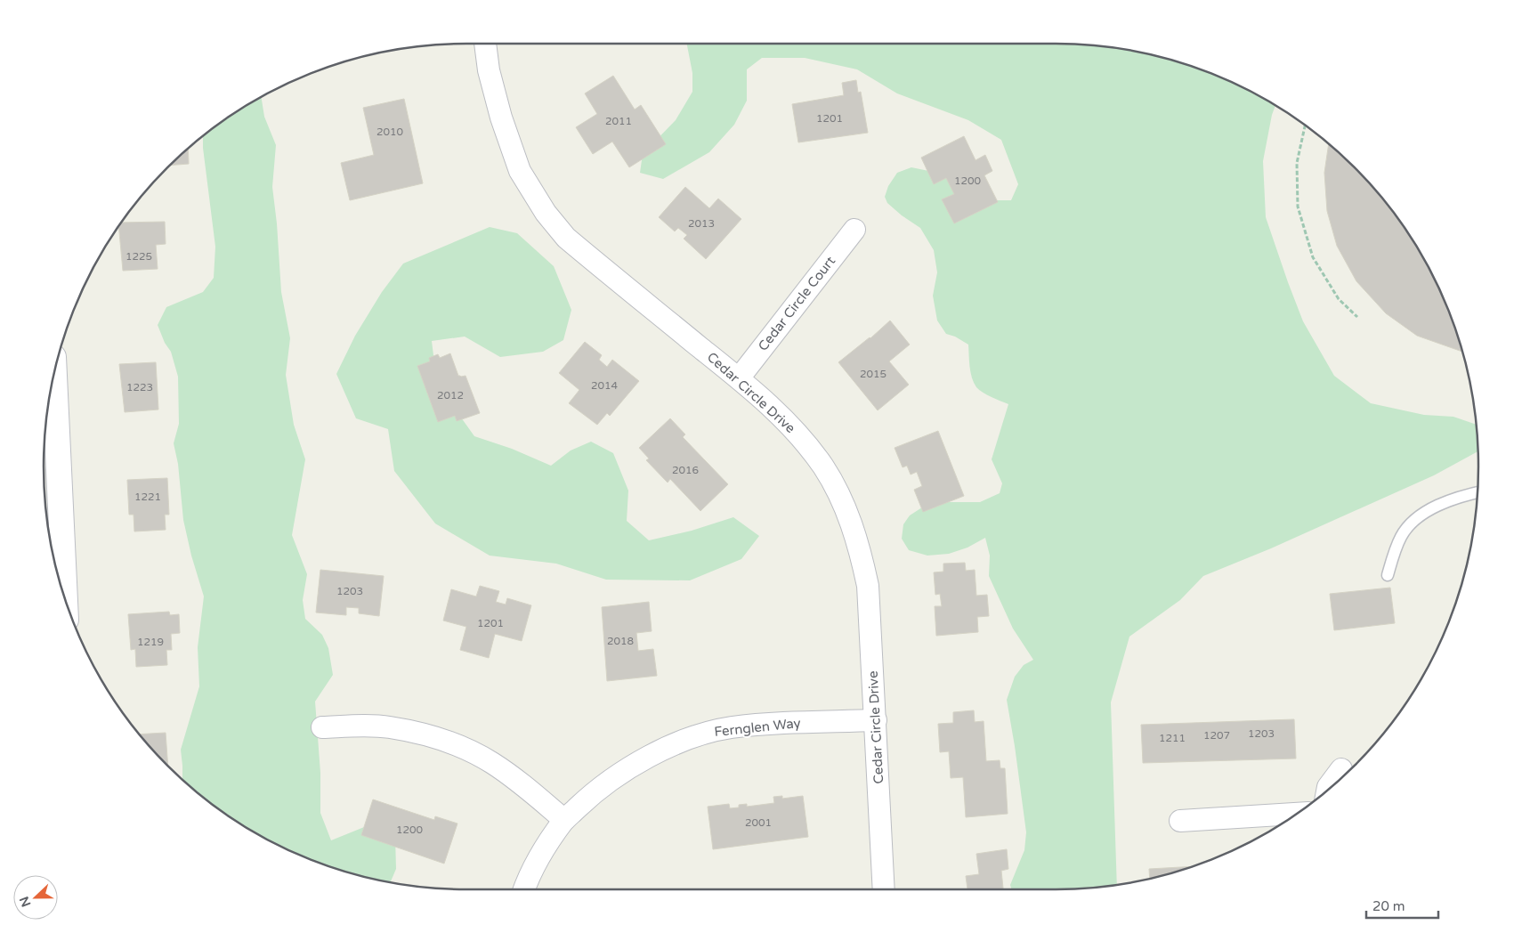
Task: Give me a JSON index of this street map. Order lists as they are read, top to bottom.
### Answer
{
  "streets": {
    "street": ["Cedar Circle Court", "Cedar Circle Drive", "Fernglen Way"]
  },
  "crossings": [
    ["Cedar Circle Court", "Cedar Circle Drive"],
    ["Cedar Circle Drive", "Fernglen Way"]
  ],
  "house_numbers": [
    "1201",
    "2011",
    "2010",
    "1200",
    "2013",
    "1225",
    "2015",
    "2014",
    "1223",
    "2012",
    "2016",
    "1221",
    "1203",
    "1201",
    "2018",
    "1219",
    "1203",
    "1207",
    "1211",
    "2001",
    "1200"
  ],
  "scale_bar": "20 m",
  "north": "left"
}
